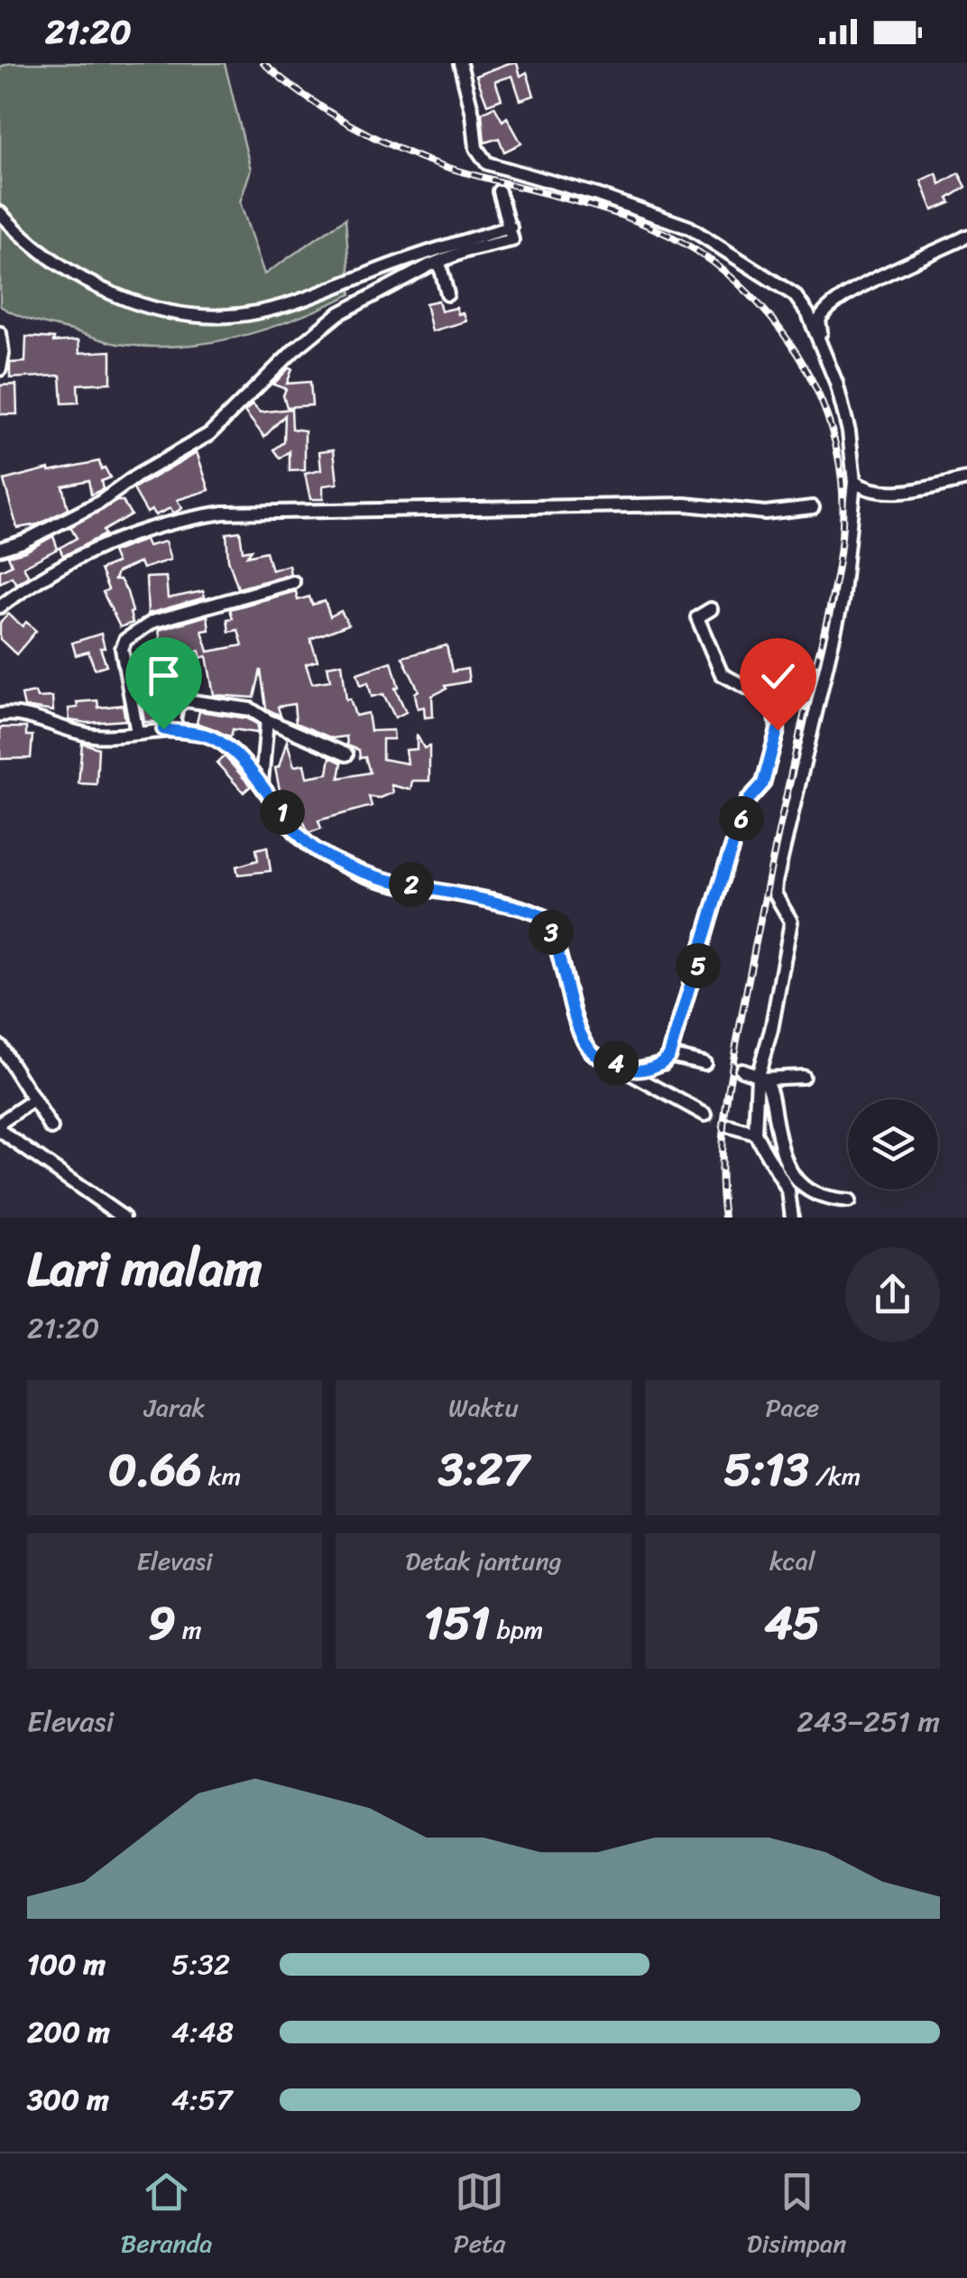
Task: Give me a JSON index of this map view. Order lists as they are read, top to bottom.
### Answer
{
  "page": {
    "status": "21:20",
    "pins": [
      "1",
      "6",
      "2",
      "3",
      "5",
      "4"
    ],
    "heading": ["Lari malam", "21:20"],
    "stats": [
      ["Jarak", "0.66 km"],
      ["Waktu", "3:27"],
      ["Pace", "5:13 /km"],
      ["Elevasi", "9 m"],
      ["Detak jantung", "151 bpm"],
      ["kcal", "45"]
    ],
    "chart": ["Elevasi", "243–251 m"],
    "list": [
      {
        "name": "100 m",
        "note": "5:32"
      },
      {
        "name": "200 m",
        "note": "4:48"
      },
      {
        "name": "300 m",
        "note": "4:57"
      }
    ],
    "tabs": ["Beranda", "Peta", "Disimpan"]
  }
}
